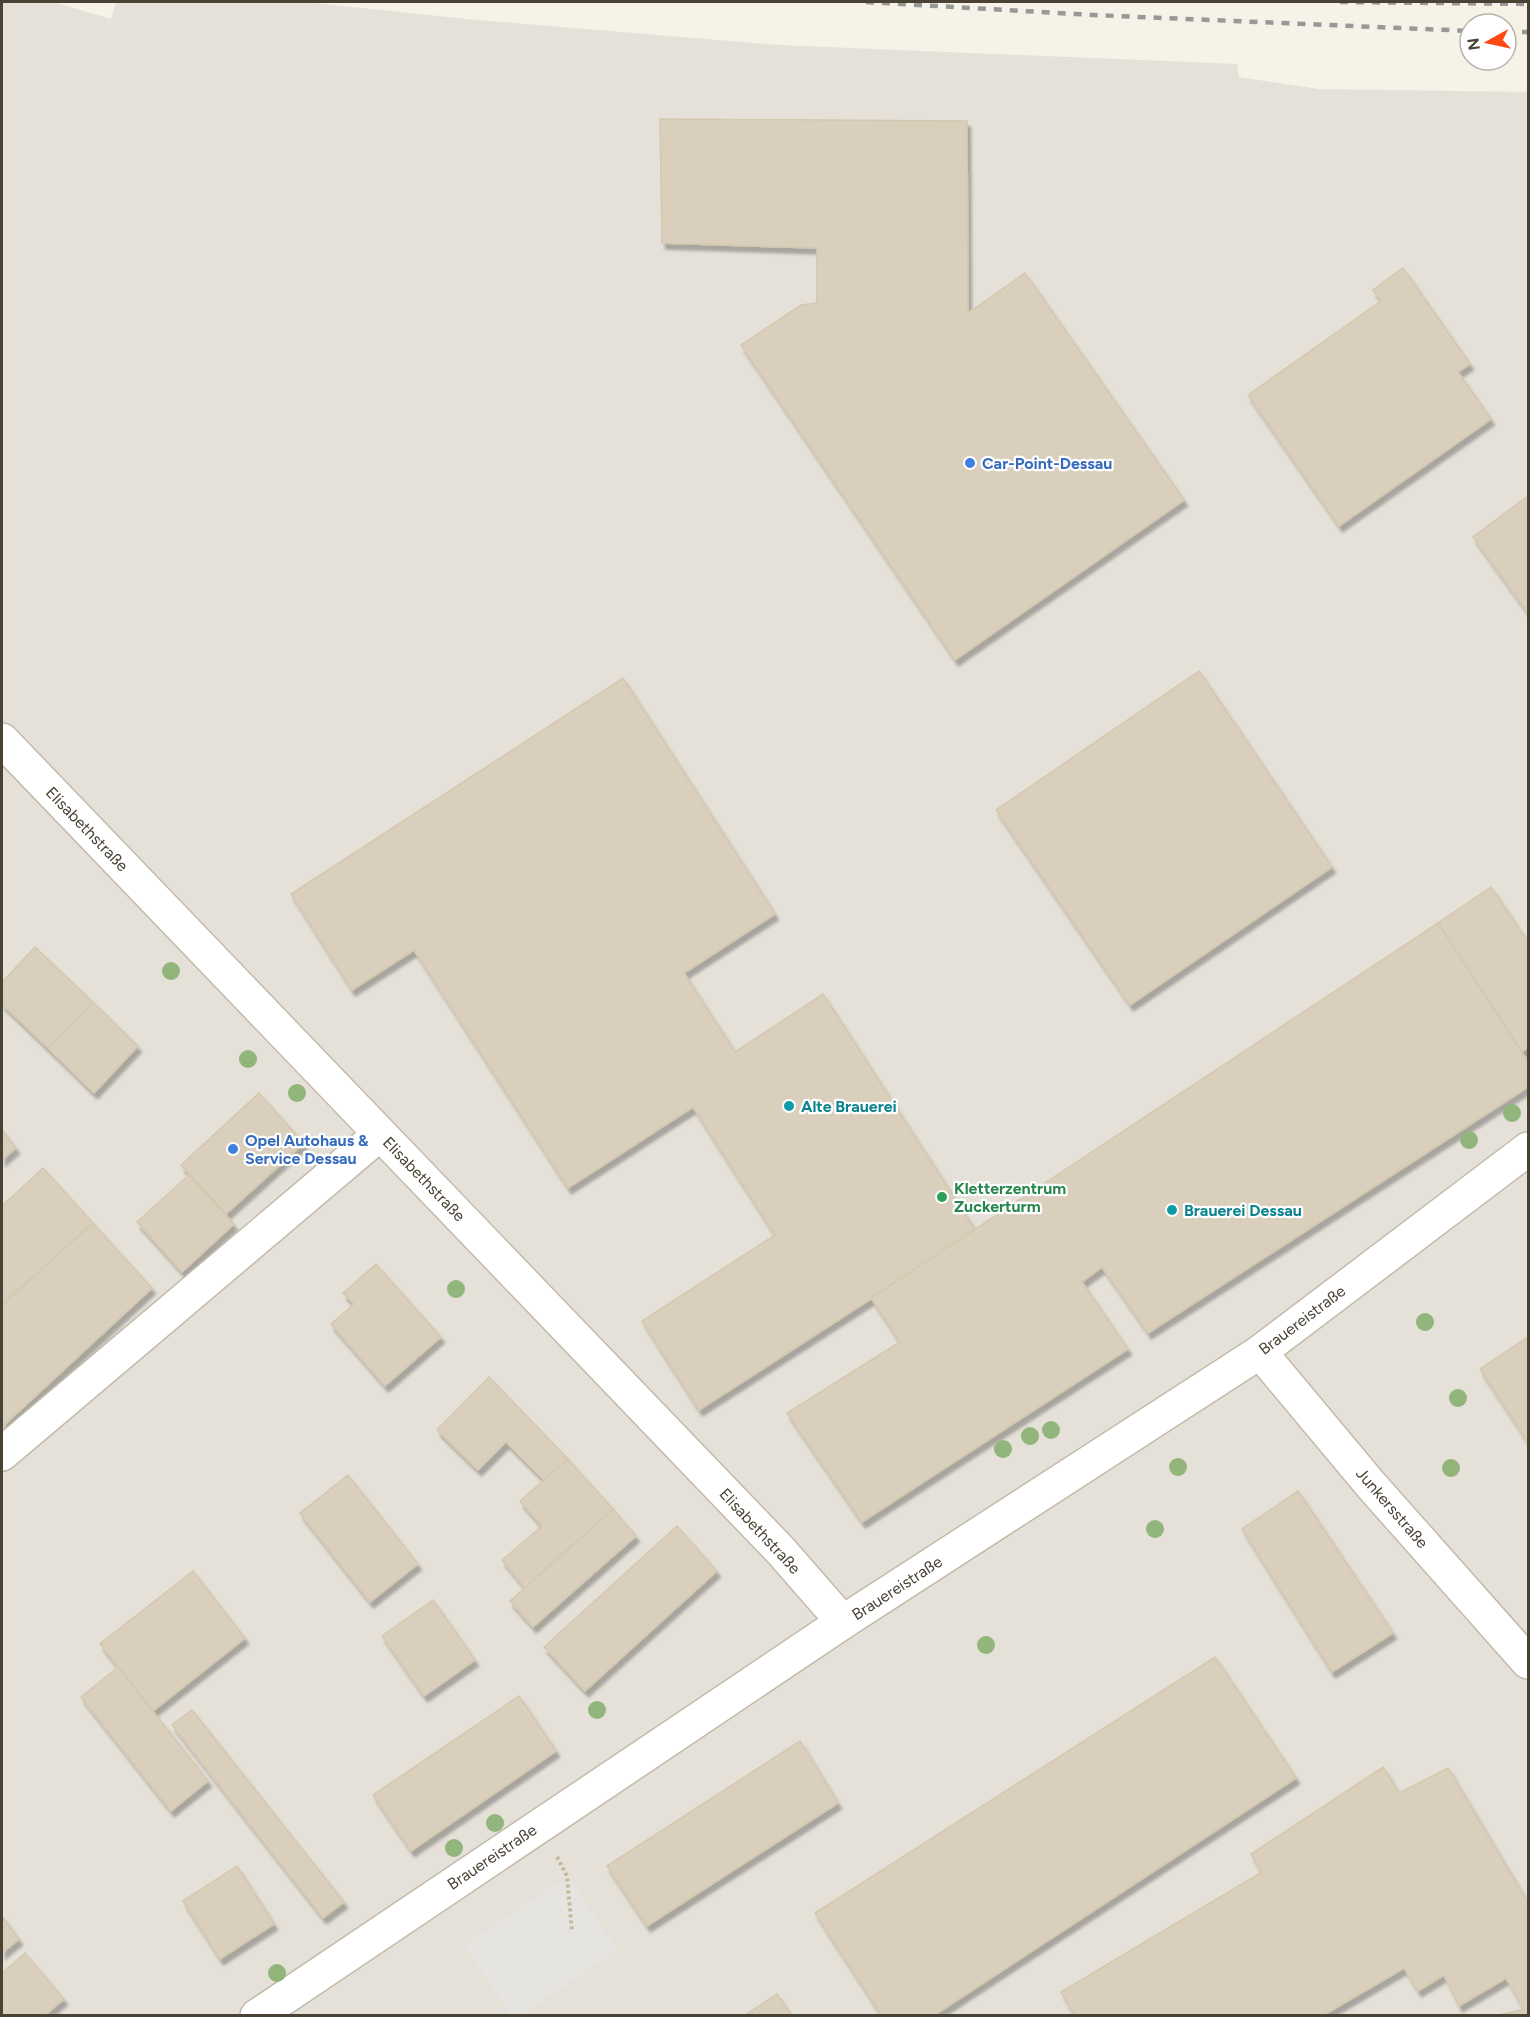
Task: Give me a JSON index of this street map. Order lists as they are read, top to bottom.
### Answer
{
  "streets": {
    "street": ["Elisabethstraße", "Brauereistraße", "Junkersstraße"]
  },
  "crossings": [
    ["Elisabethstraße", "Brauereistraße"],
    ["Brauereistraße", "Junkersstraße"]
  ],
  "places": [
    "Car-Point-Dessau",
    "Alte Brauerei",
    "Opel Autohaus & Service Dessau",
    "Kletterzentrum Zuckerturm",
    "Brauerei Dessau"
  ],
  "north": "left"
}
